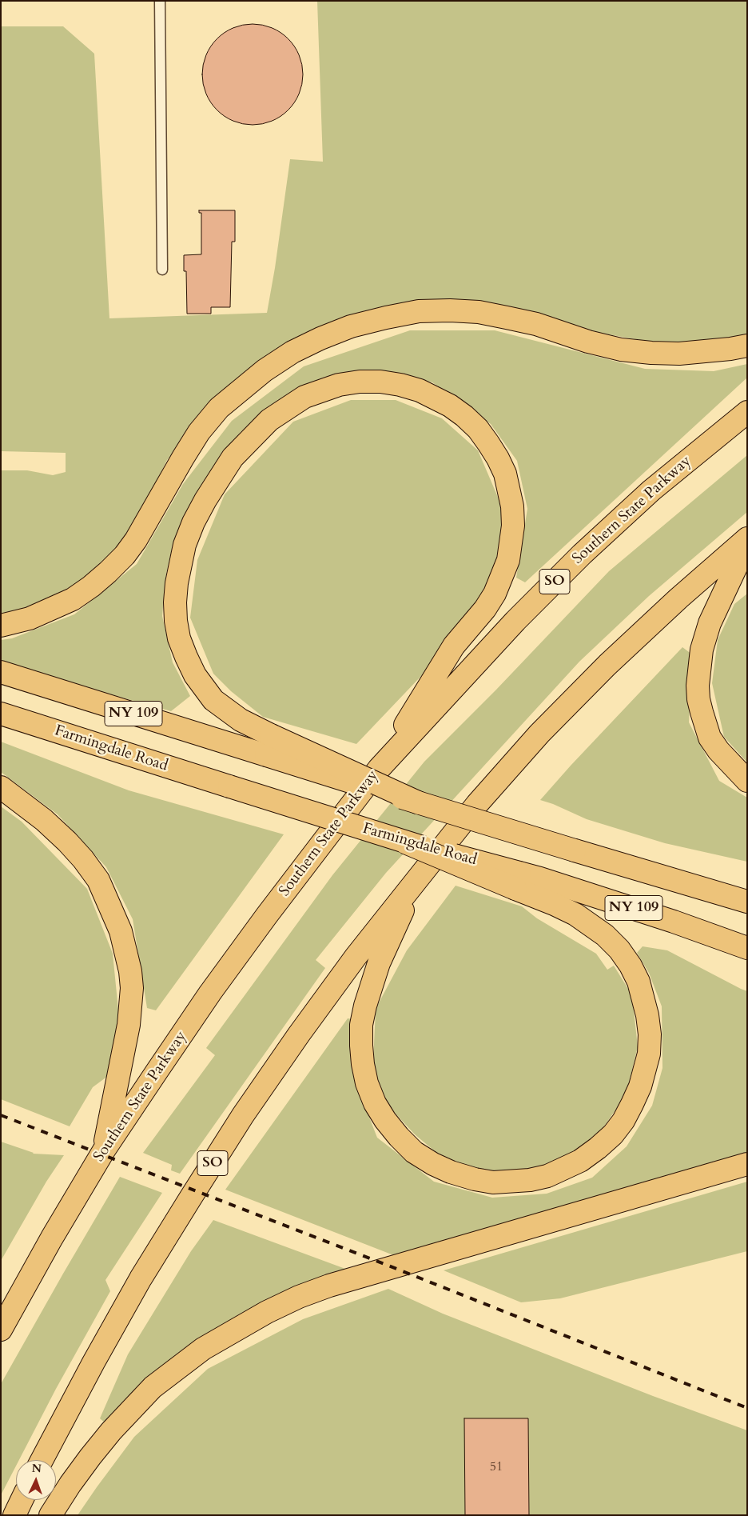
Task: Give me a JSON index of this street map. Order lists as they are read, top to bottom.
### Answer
{
  "streets": {
    "main road": [
      "Southern State Parkway",
      "SO",
      "NY 109",
      "Farmingdale Road"
    ]
  },
  "crossings": [
    ["NY 109", "Farmingdale Road"]
  ],
  "house_numbers": ["51"],
  "north": "top"
}
